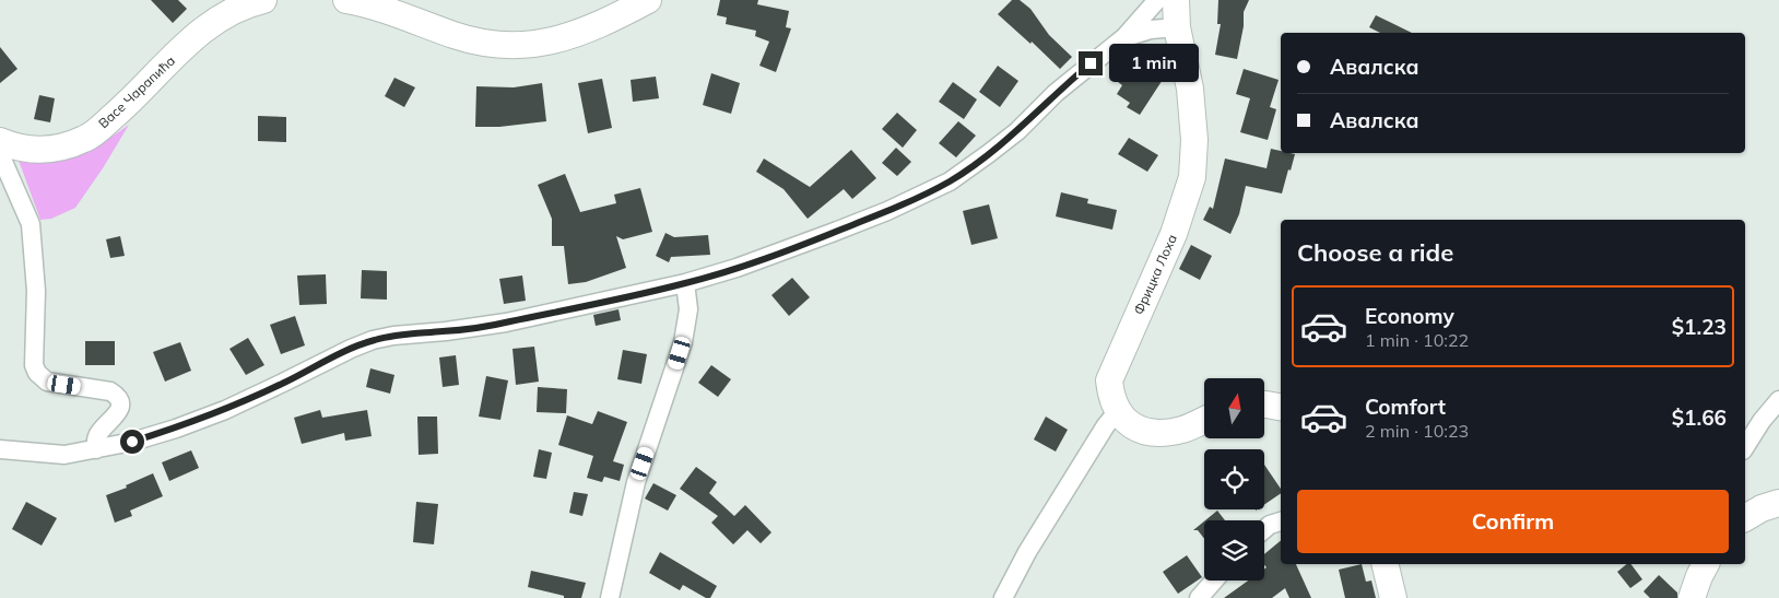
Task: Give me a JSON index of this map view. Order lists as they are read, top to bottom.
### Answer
{
  "streets": {
    "street": ["Васе Чарапића", "Фрицка Лоха"]
  },
  "north": "top",
  "page": {
    "banner": ["Авалска", "Авалска"],
    "bubble": "1 min",
    "heading": "Choose a ride",
    "list": [
      {
        "name": "Economy",
        "note": "1 min · 10:22",
        "value": "$1.23"
      },
      {
        "name": "Comfort",
        "note": "2 min · 10:23",
        "value": "$1.66"
      }
    ],
    "buttons": "Confirm"
  }
}
